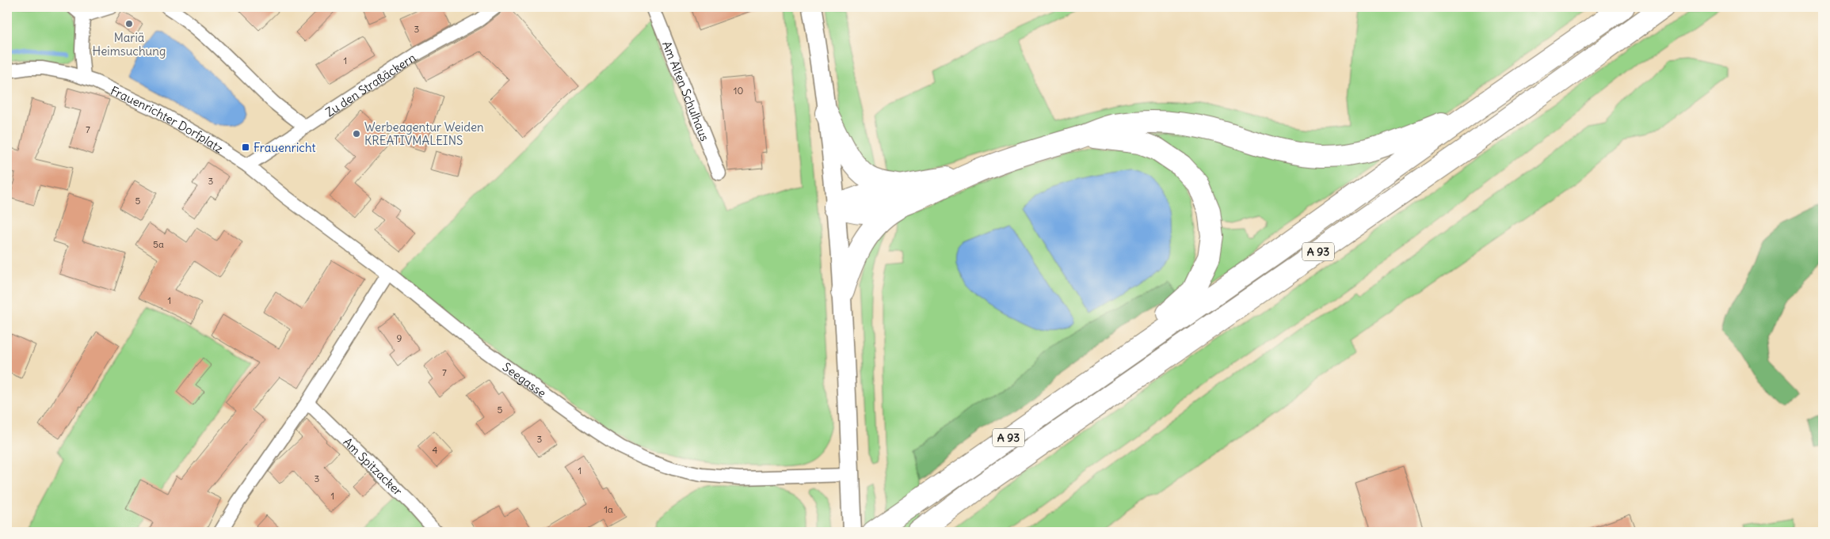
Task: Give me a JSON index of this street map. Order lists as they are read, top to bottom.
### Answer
{
  "streets": {
    "highway": ["A 93"],
    "street": [
      "Zu den Straßäckern",
      "Am Alten Schulhaus",
      "Frauenrichter Dorfplatz",
      "Seegasse",
      "Am Spitzacker"
    ]
  },
  "crossings": [
    ["Zu den Straßäckern", "Frauenrichter Dorfplatz"],
    ["Zu den Straßäckern", "Seegasse"],
    ["Frauenrichter Dorfplatz", "Seegasse"]
  ],
  "places": {
    "other": ["Mariä Heimsuchung", "Werbeagentur Weiden KREATIVMALEINS"],
    "transit": ["Frauenricht"]
  },
  "house_numbers": [
    "3",
    "1",
    "10",
    "7",
    "3",
    "5",
    "5a",
    "1",
    "9",
    "7",
    "5",
    "3",
    "4",
    "1",
    "3",
    "1",
    "1a"
  ]
}
